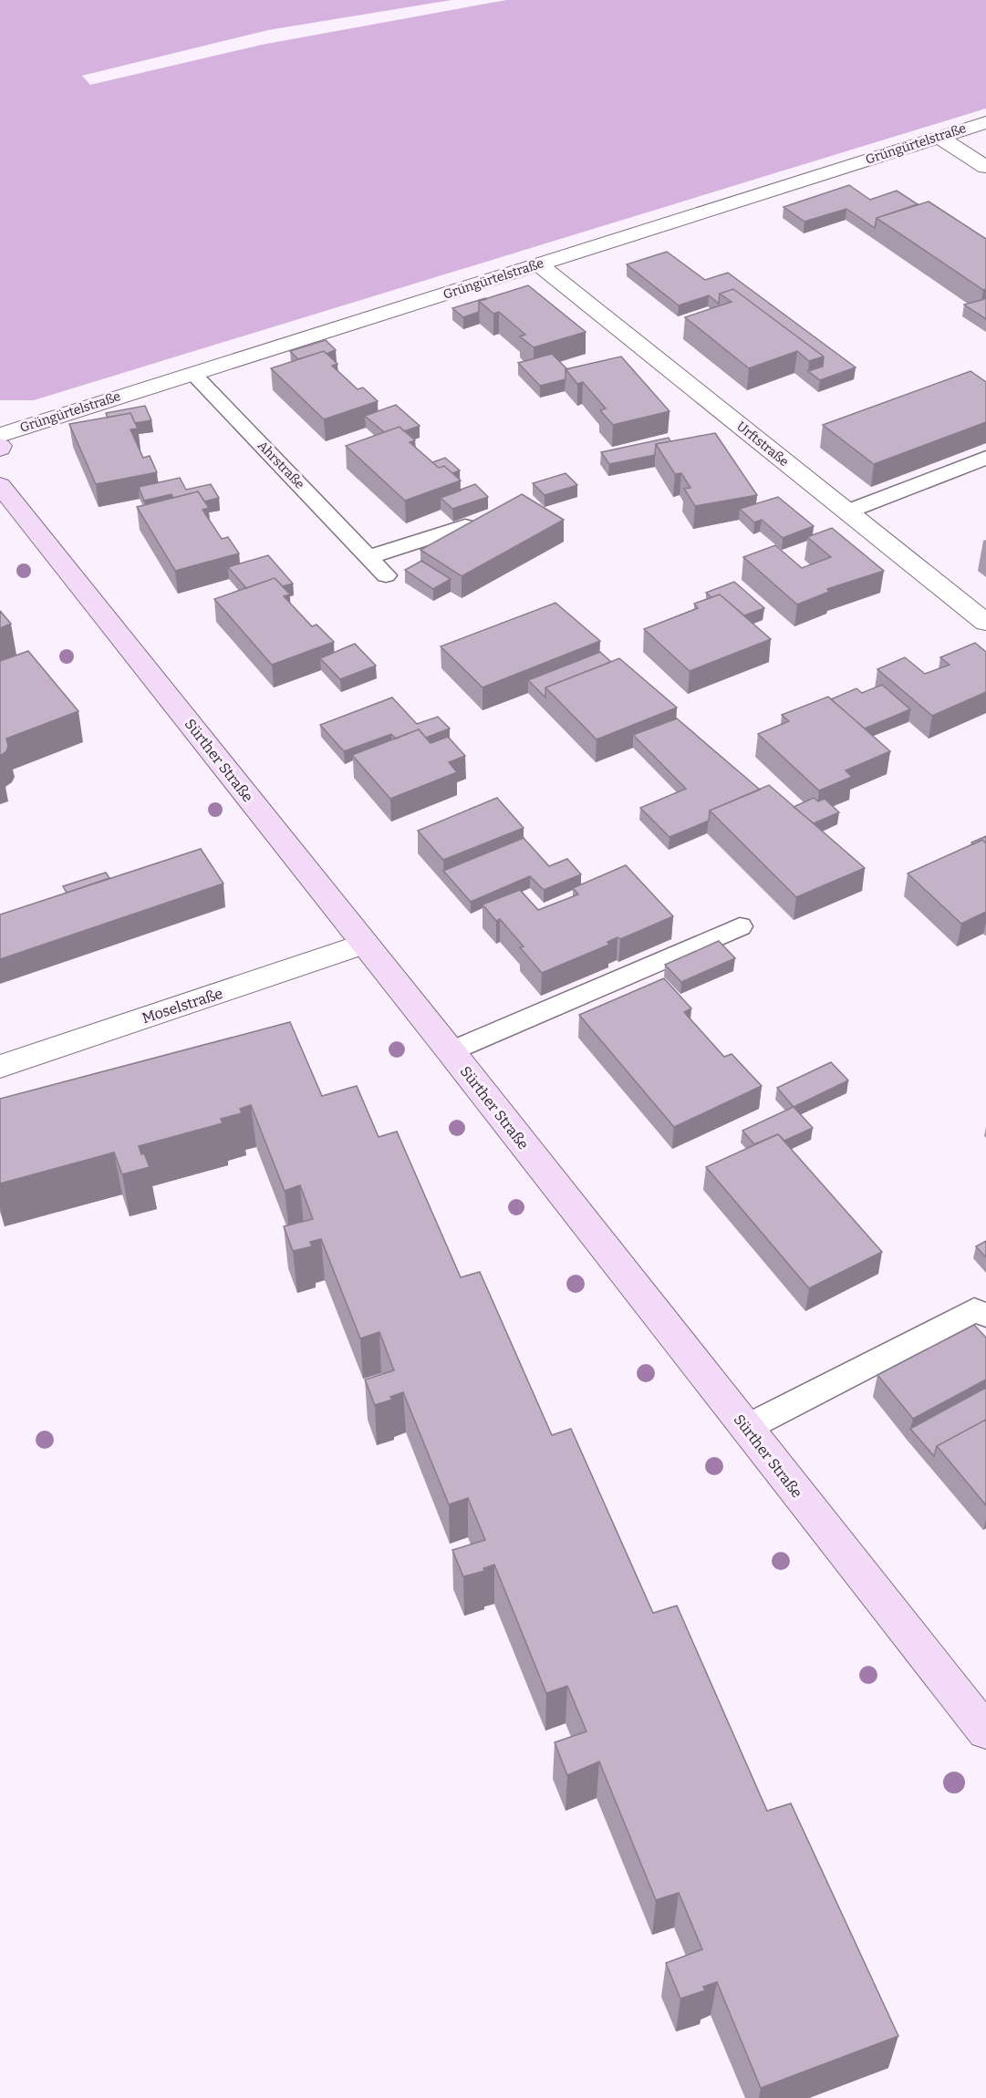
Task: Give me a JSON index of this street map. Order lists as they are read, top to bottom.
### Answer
{
  "streets": {
    "street": [
      "Grüngürtelstraße",
      "Urftstraße",
      "Sürther Straße",
      "Moselstraße"
    ],
    "lane": ["Ahrstraße"]
  },
  "crossings": [
    ["Grüngürtelstraße", "Urftstraße"],
    ["Grüngürtelstraße", "Ahrstraße"],
    ["Sürther Straße", "Moselstraße"]
  ]
}
